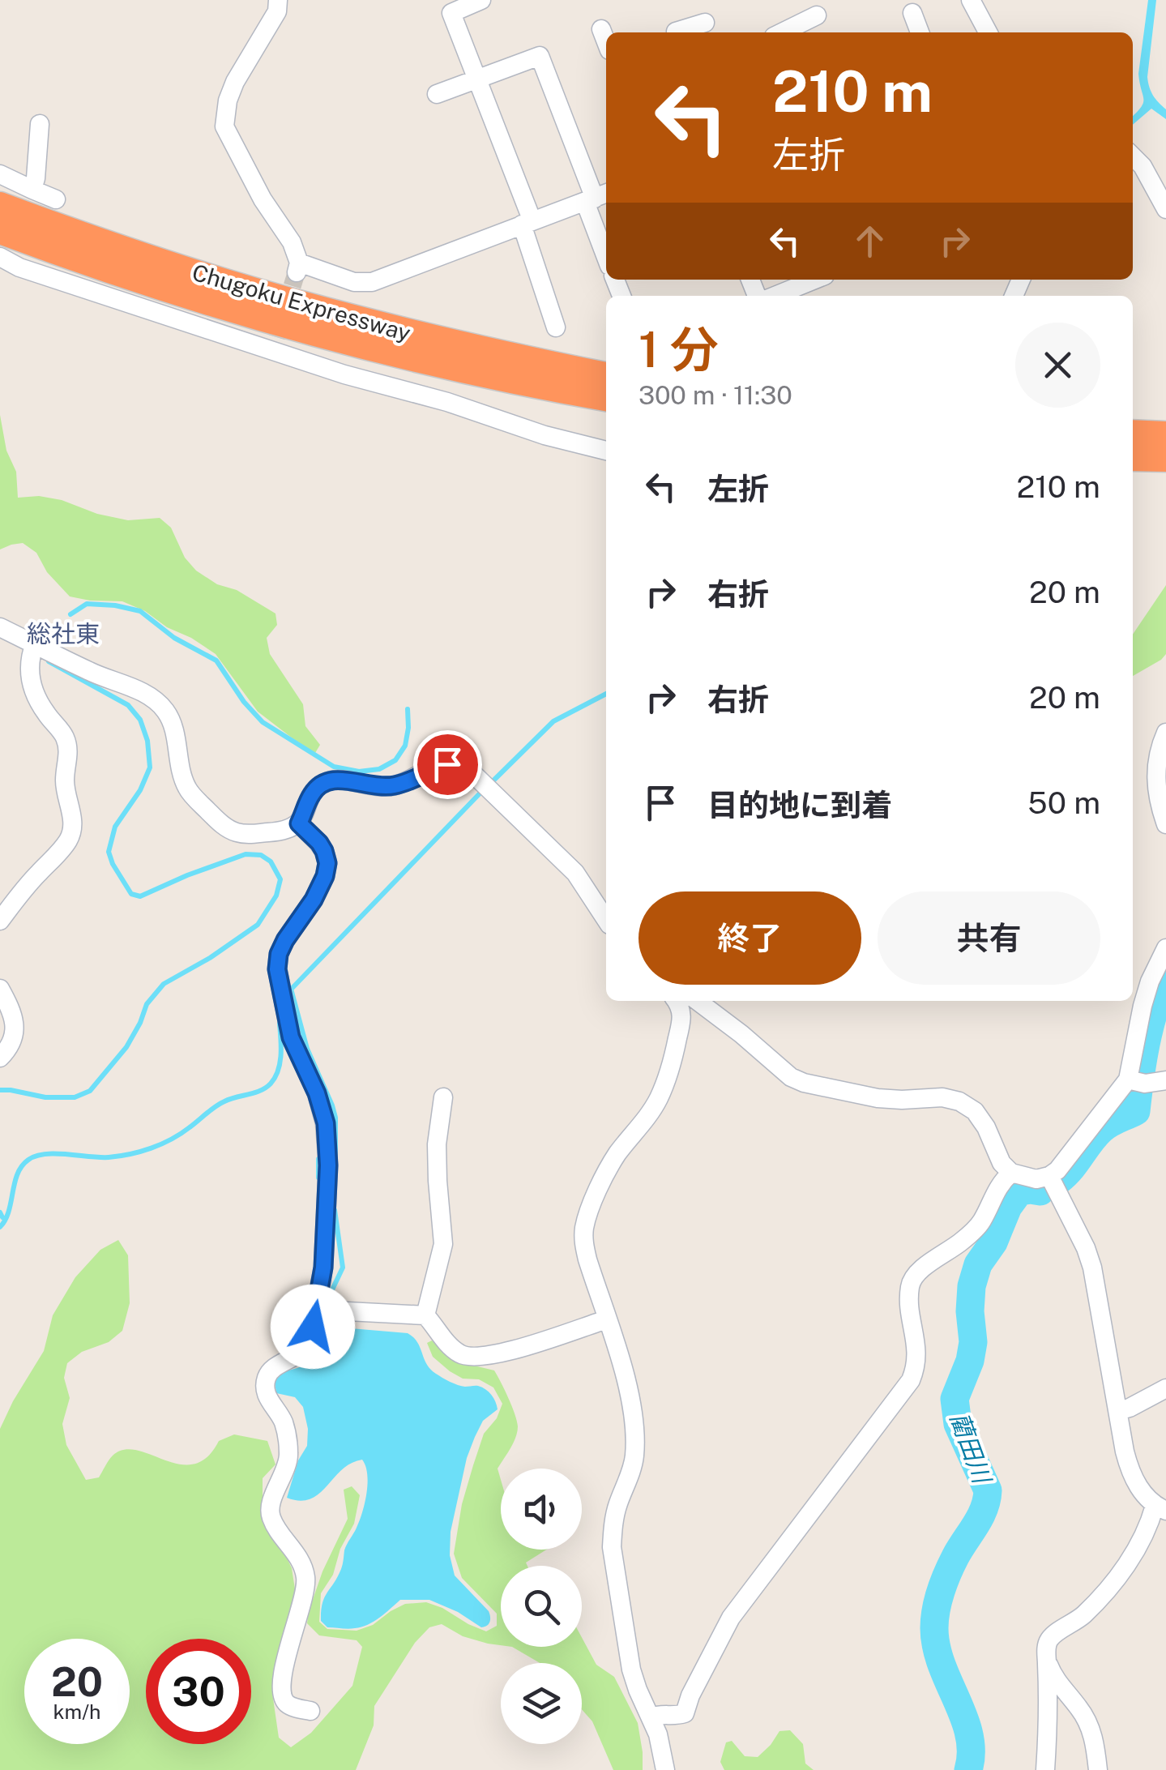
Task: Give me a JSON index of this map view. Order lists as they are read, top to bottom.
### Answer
{
  "streets": {
    "highway": ["Chugoku Expressway"]
  },
  "districts": ["総社東"],
  "water": ["藺田川"],
  "page": {
    "turn": ["210 m", "左折"],
    "heading": ["1 分", "300 m · 11:30"],
    "list": [
      {
        "name": "左折",
        "value": "210 m"
      },
      {
        "name": "右折",
        "value": "20 m"
      },
      {
        "name": "右折",
        "value": "20 m"
      },
      {
        "name": "目的地に到着",
        "value": "50 m"
      }
    ],
    "buttons": ["終了", "共有"],
    "speed": "20 km/h",
    "limit": "30"
  }
}
